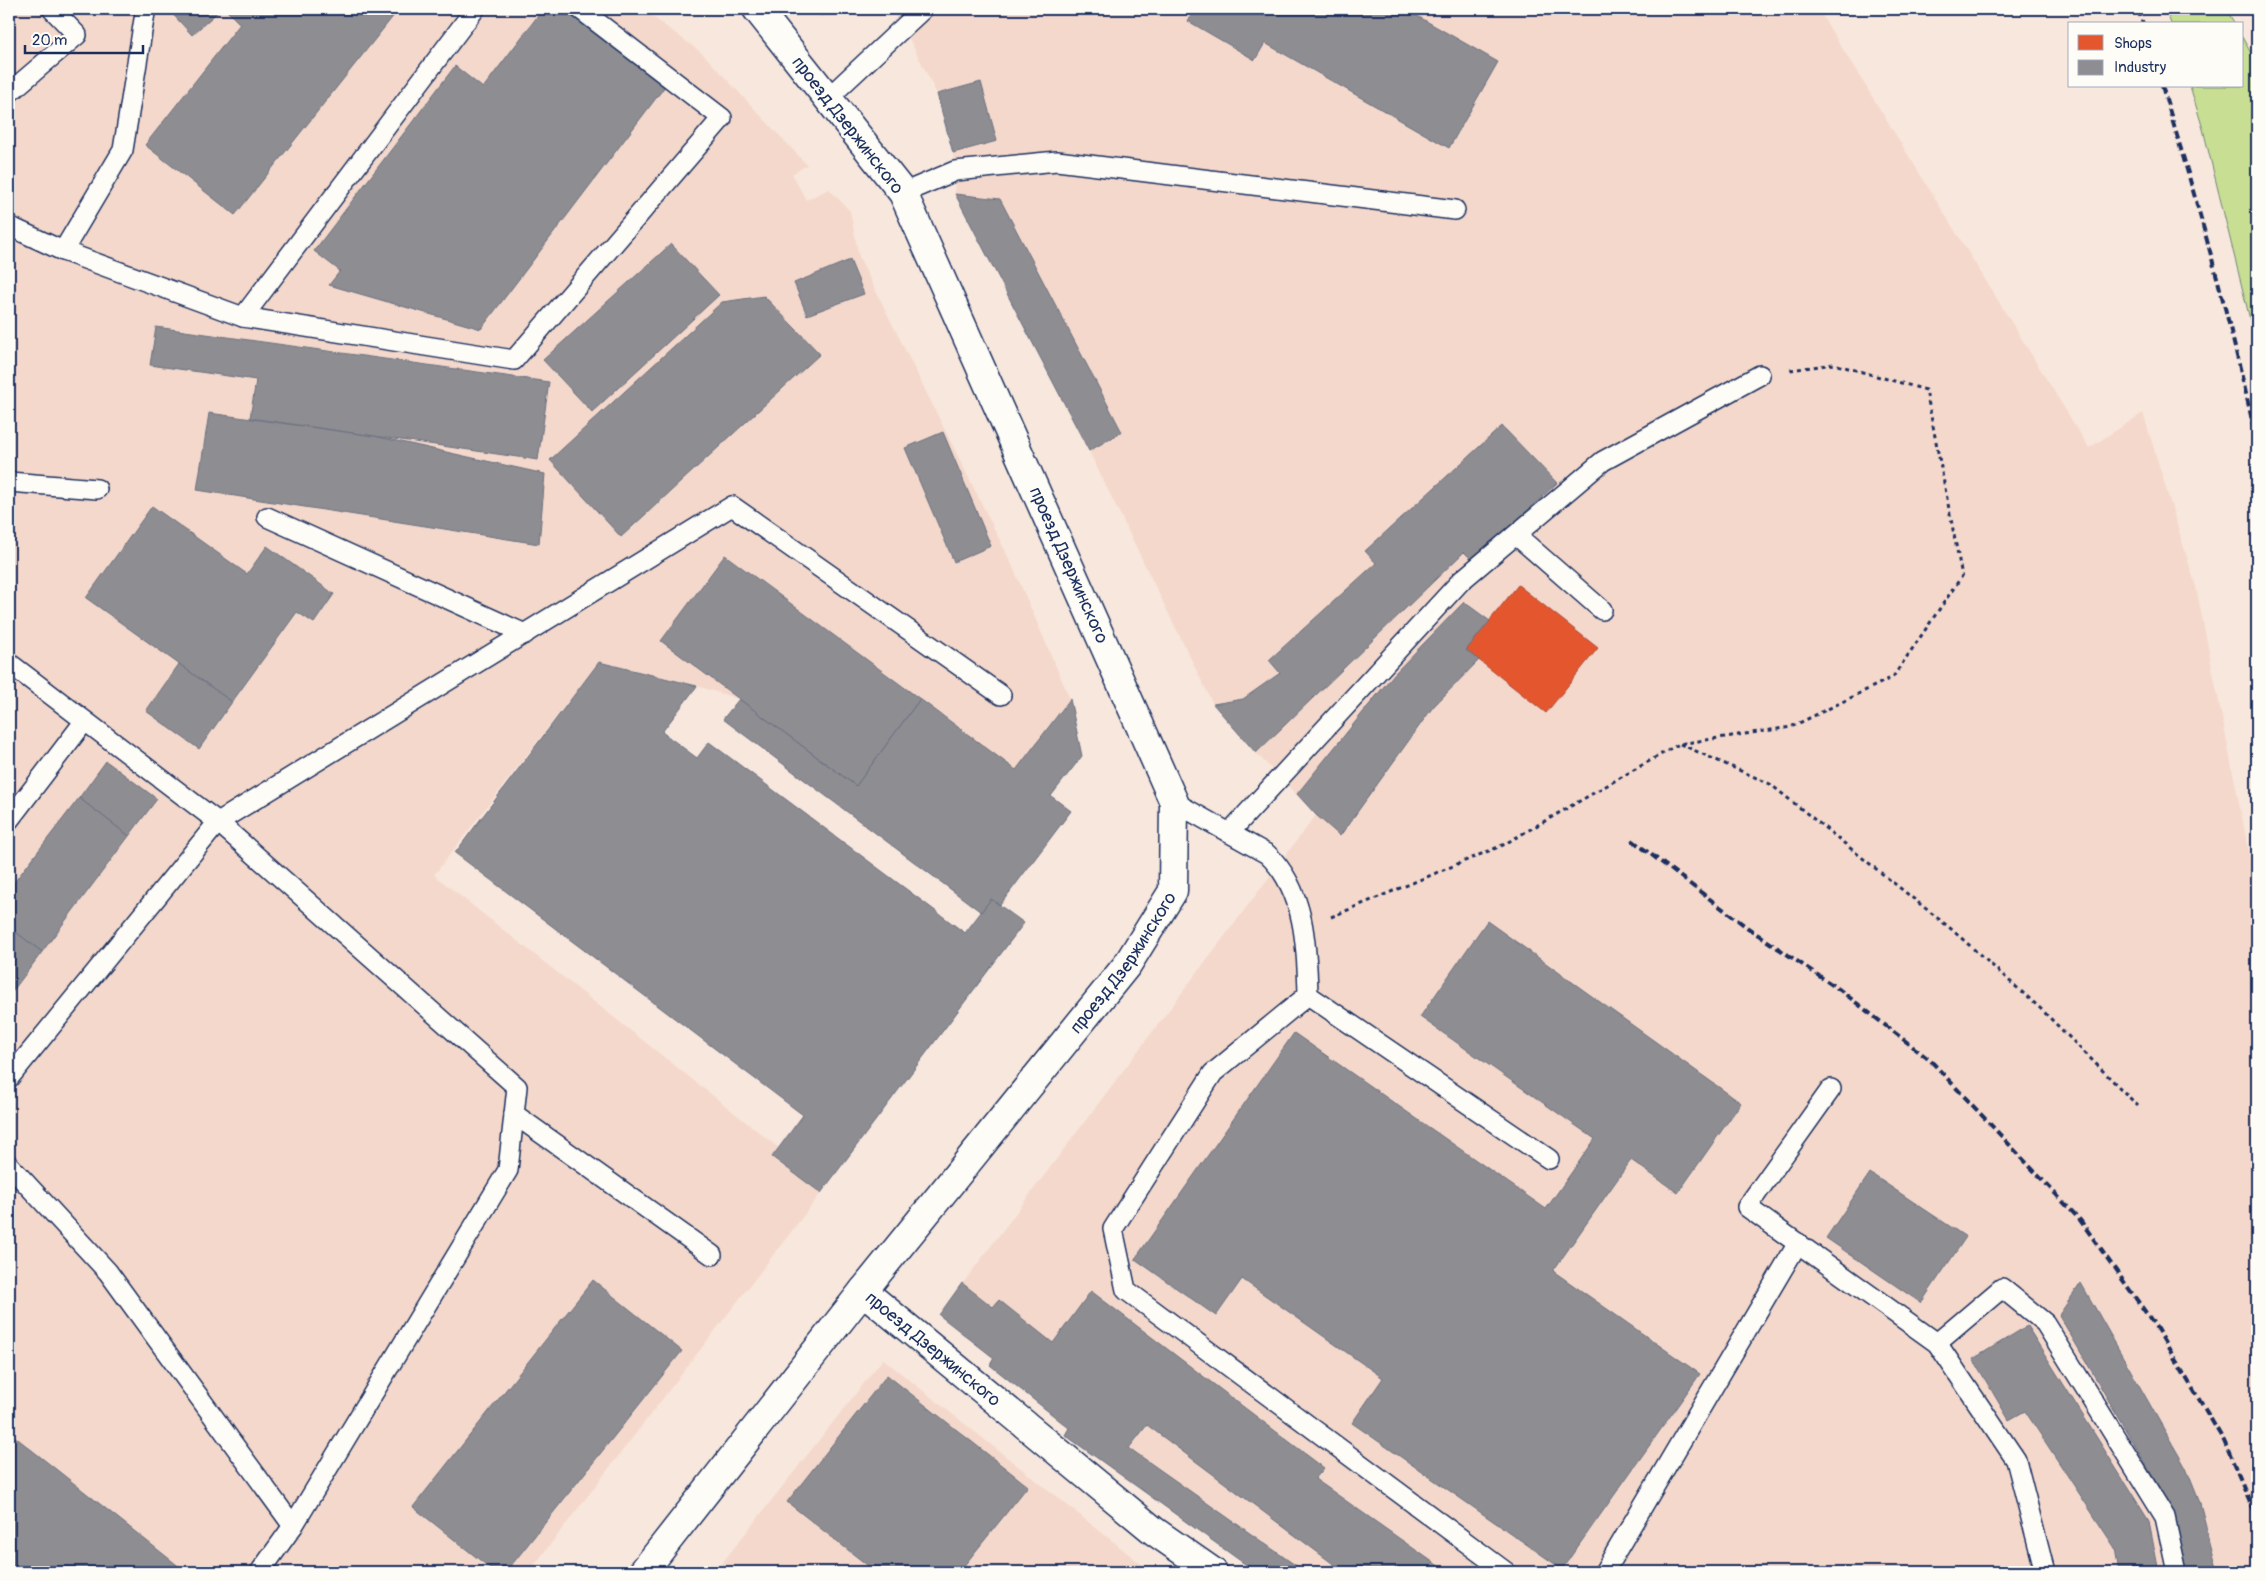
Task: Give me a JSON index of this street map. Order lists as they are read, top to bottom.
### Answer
{
  "streets": {
    "street": ["проезд Дзержинского"]
  },
  "legend": ["Shops", "Industry"],
  "scale_bar": "20 m"
}
